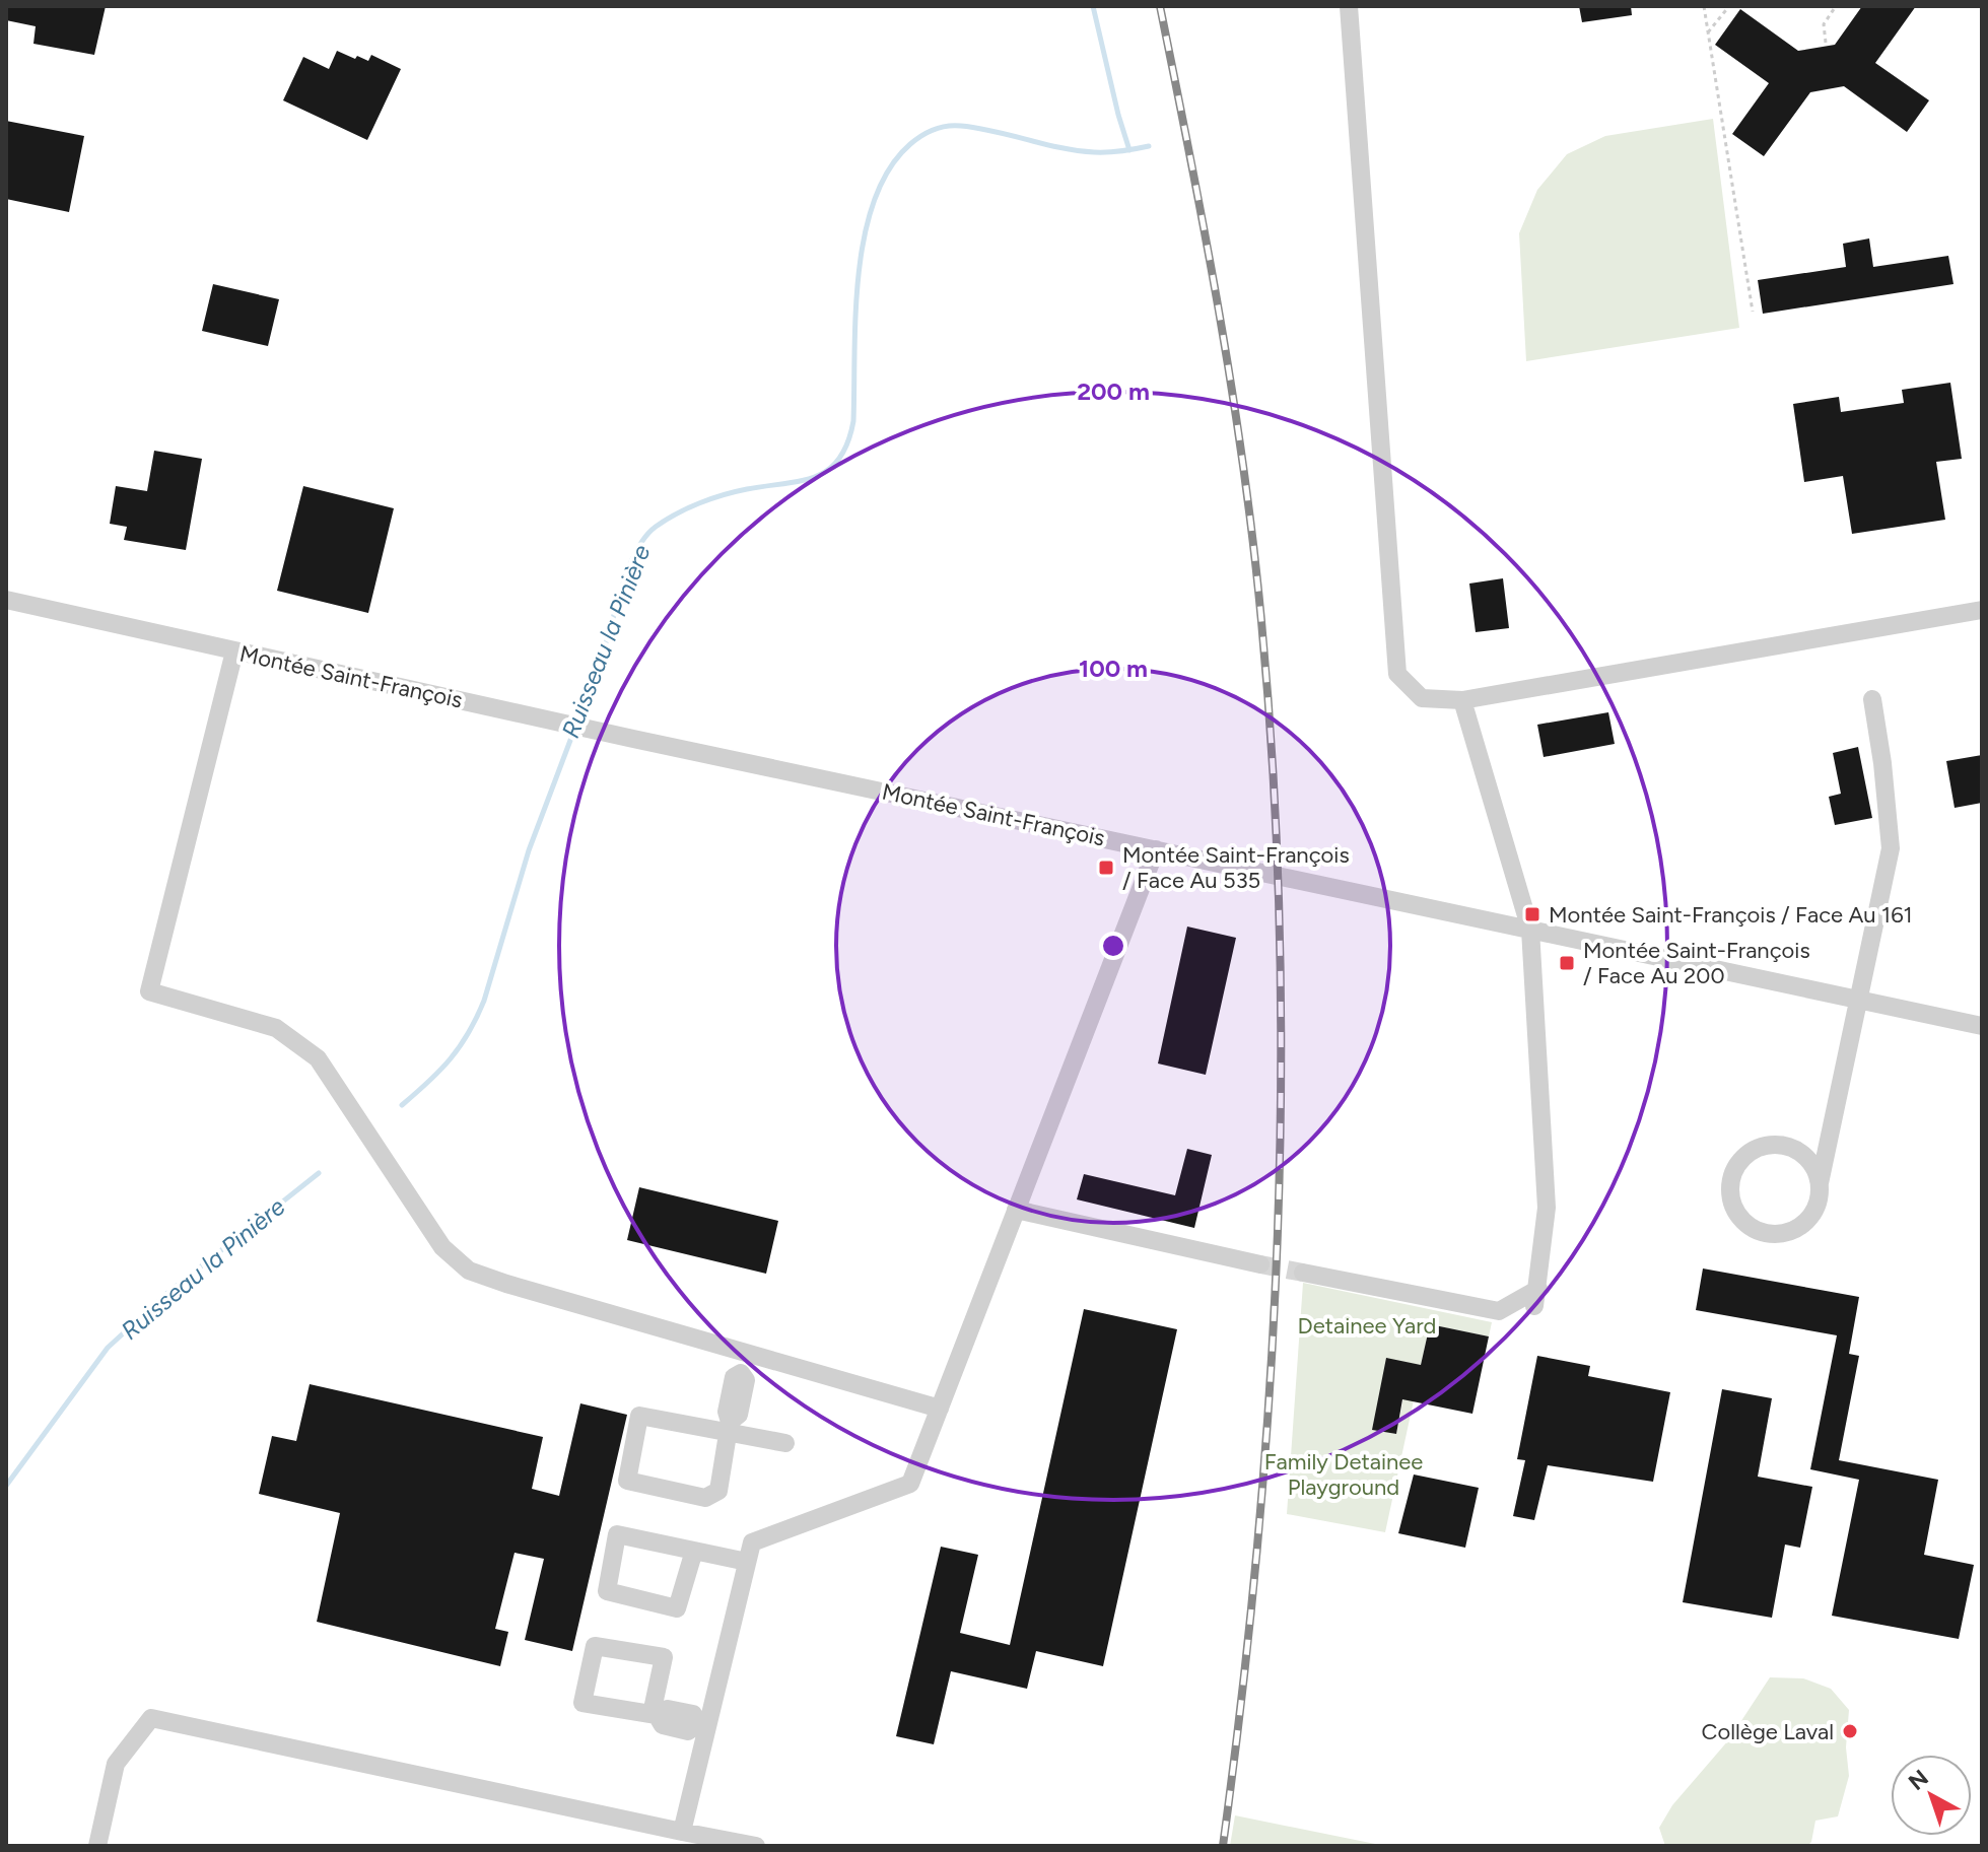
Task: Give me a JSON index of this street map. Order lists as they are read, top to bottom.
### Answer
{
  "streets": {
    "street": ["Montée Saint-François"]
  },
  "water": ["Ruisseau la Pinière"],
  "parks": ["Detainee Yard", "Family Detainee Playground"],
  "places": {
    "transit": ["Montée Saint-François / Face Au 535", "Montée Saint-François / Face Au 161", "Montée Saint-François / Face Au 200"],
    "other": ["Collège Laval"]
  },
  "north": "top left",
  "rings": ["200 m", "100 m"]
}
